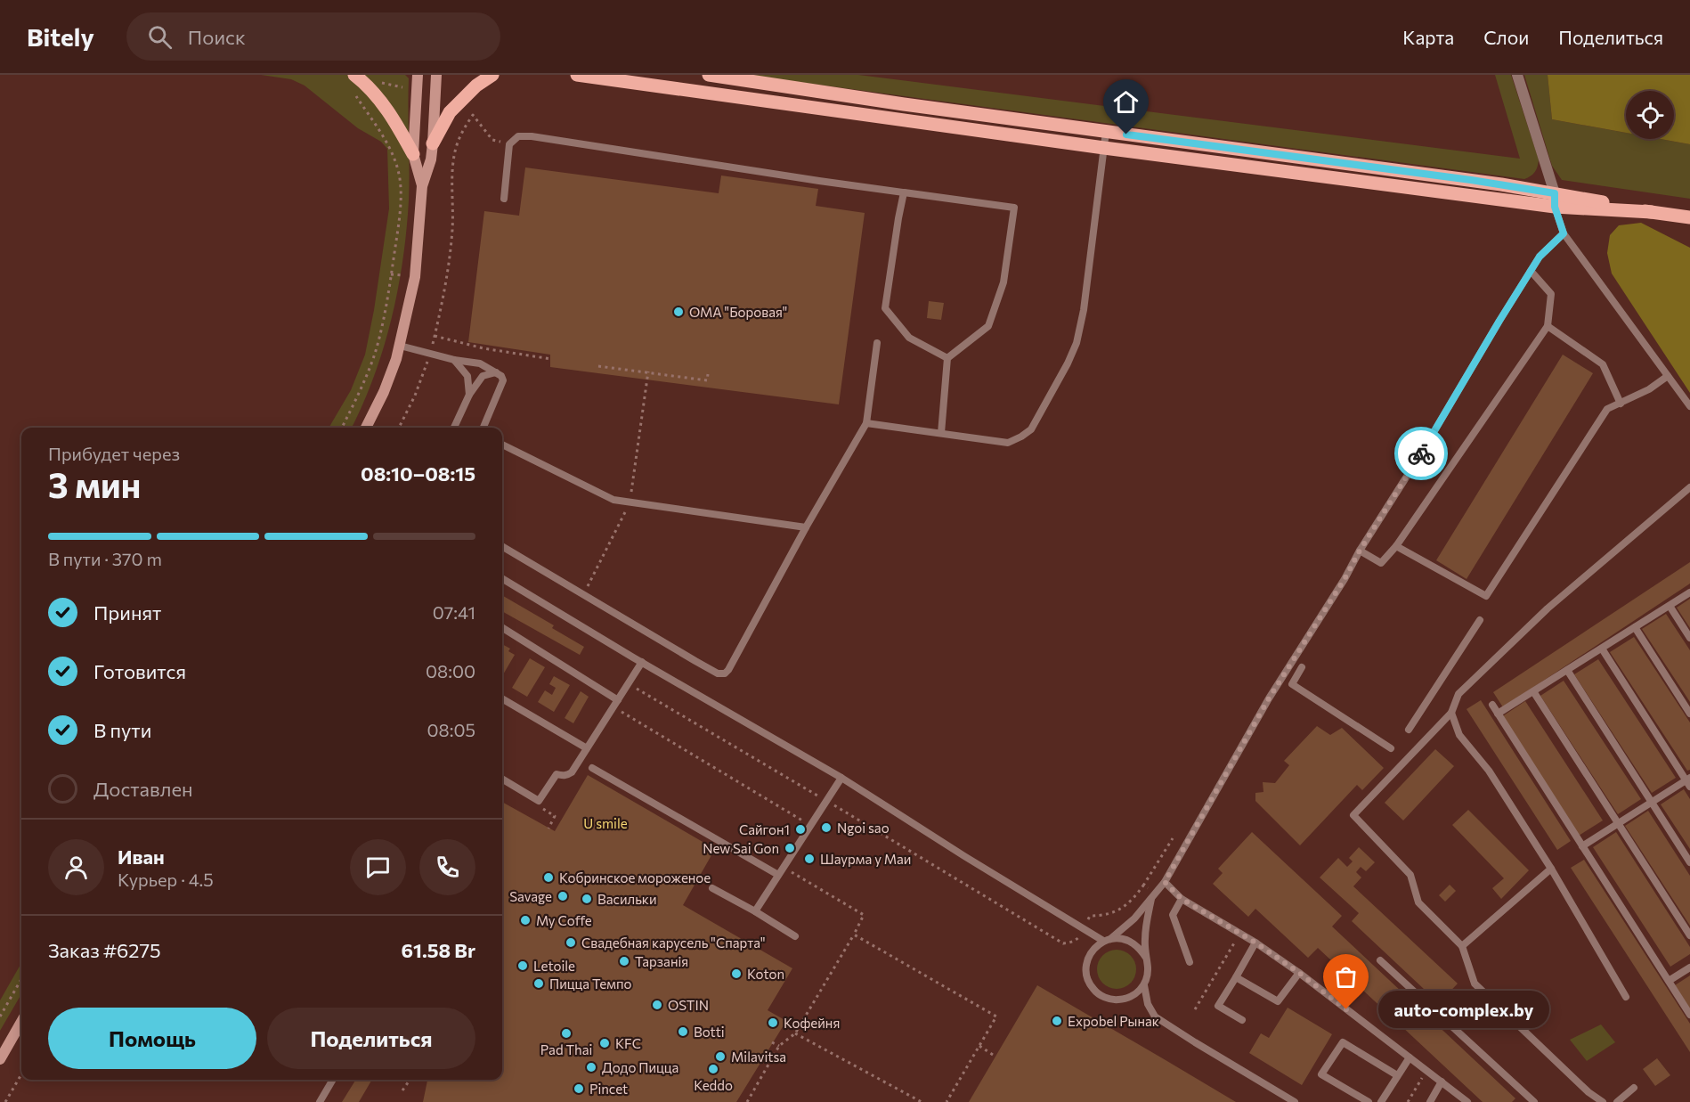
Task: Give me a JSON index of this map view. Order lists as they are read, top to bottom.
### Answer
{
  "parks": ["U smile"],
  "places": [
    "ОМА \"Боровая\"",
    "Ngoi sao",
    "Сайгон1",
    "New Sai Gon",
    "Шаурма у Маи",
    "Кобринское мороженое",
    "Savage",
    "Васильки",
    "My Coffe",
    "Свадебная карусель \"Спарта\"",
    "Тарзанія",
    "Letoile",
    "Koton",
    "Пицца Темпо",
    "OSTIN",
    "auto-complex.by",
    "Expobel Рынак",
    "Кофейня",
    "Botti",
    "Pad Thai",
    "KFC",
    "Milavitsa",
    "Додо Пицца",
    "Keddo",
    "Pincet"
  ],
  "page": {
    "header": "Bitely",
    "search": "Поиск",
    "nav": ["Карта", "Слои", "Поделиться"],
    "heading": ["3 мин", "Прибудет через", "08:10–08:15"],
    "panel": [
      "Иван",
      "Курьер · 4.5",
      "Заказ #6275",
      "61.58 Br"
    ],
    "bar": "В пути · 370 m",
    "list": [
      ["Принят", "07:41"],
      ["Готовится", "08:00"],
      ["В пути", "08:05"],
      "Доставлен"
    ],
    "bubble": "auto-complex.by",
    "buttons": ["Помощь", "Поделиться"]
  }
}
